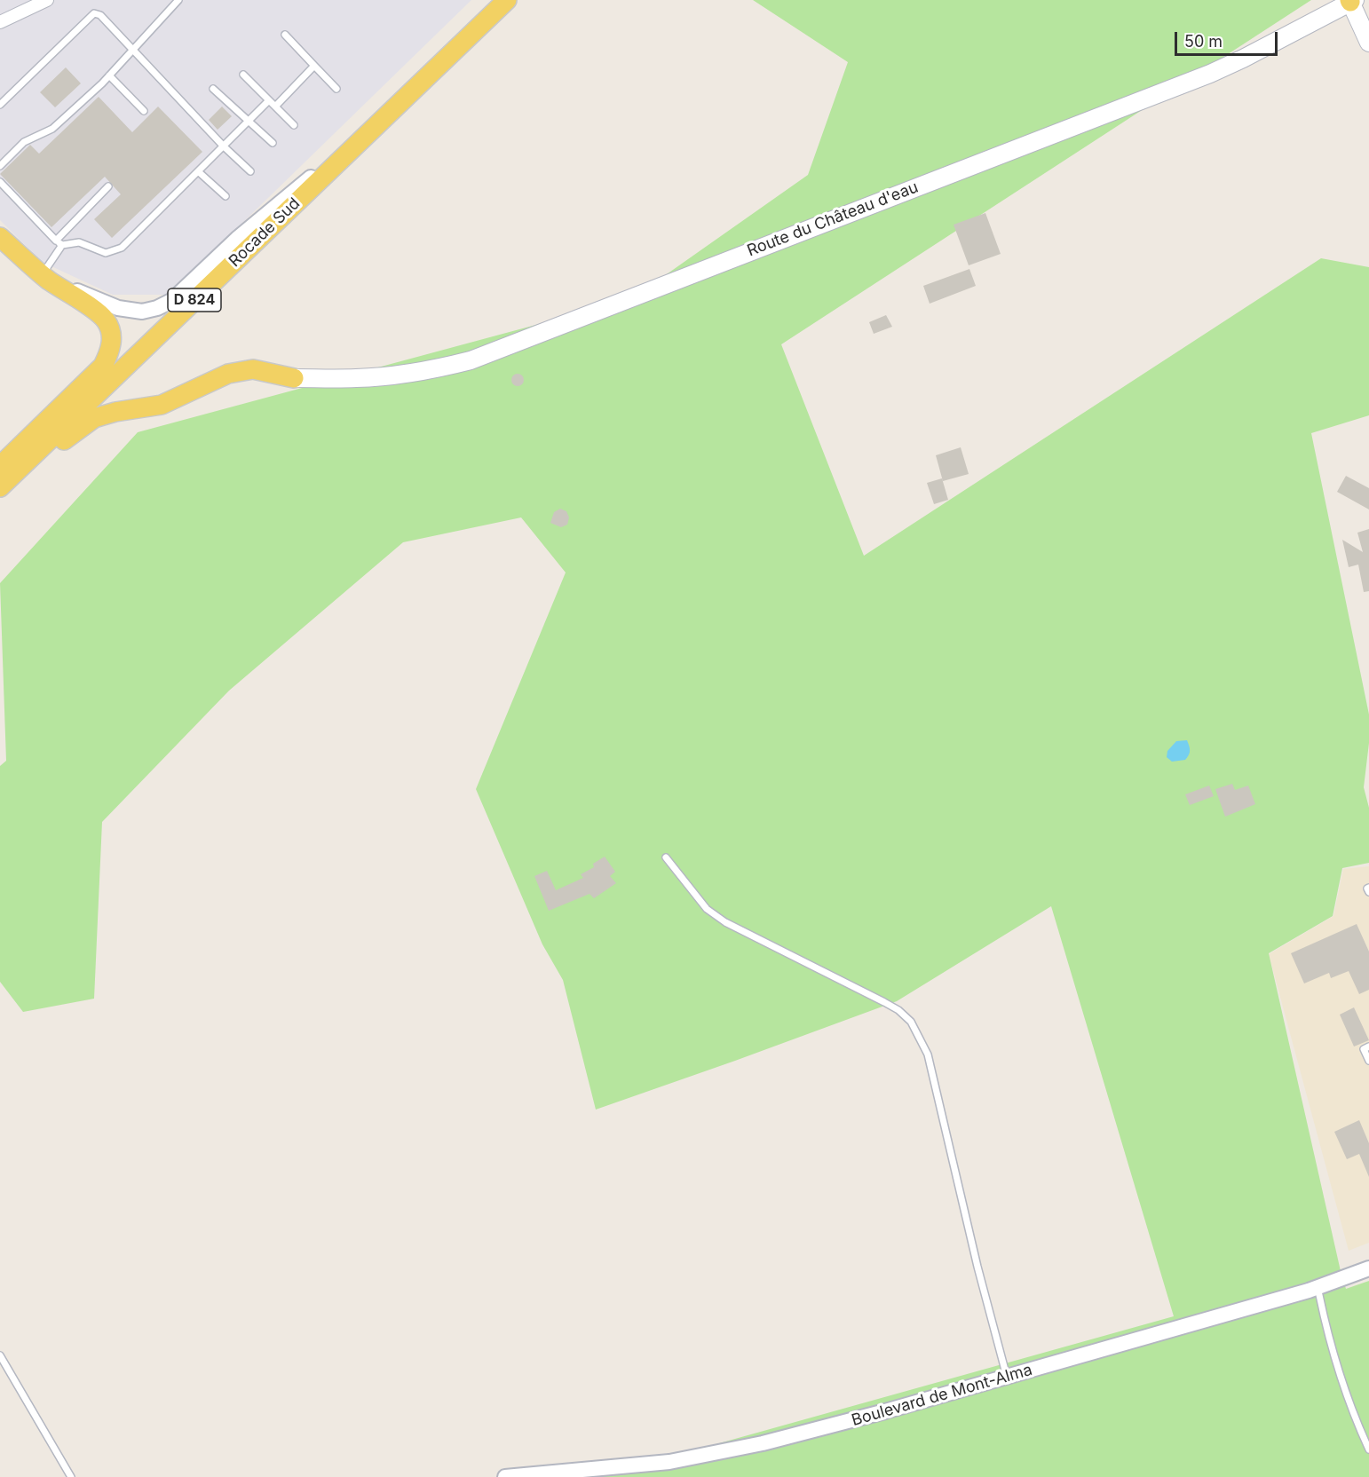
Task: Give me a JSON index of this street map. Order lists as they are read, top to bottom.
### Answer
{
  "streets": {
    "main road": ["Route du Château d'eau", "Rocade Sud", "D 824"],
    "street": ["Boulevard de Mont-Alma"]
  },
  "scale_bar": "50 m"
}
